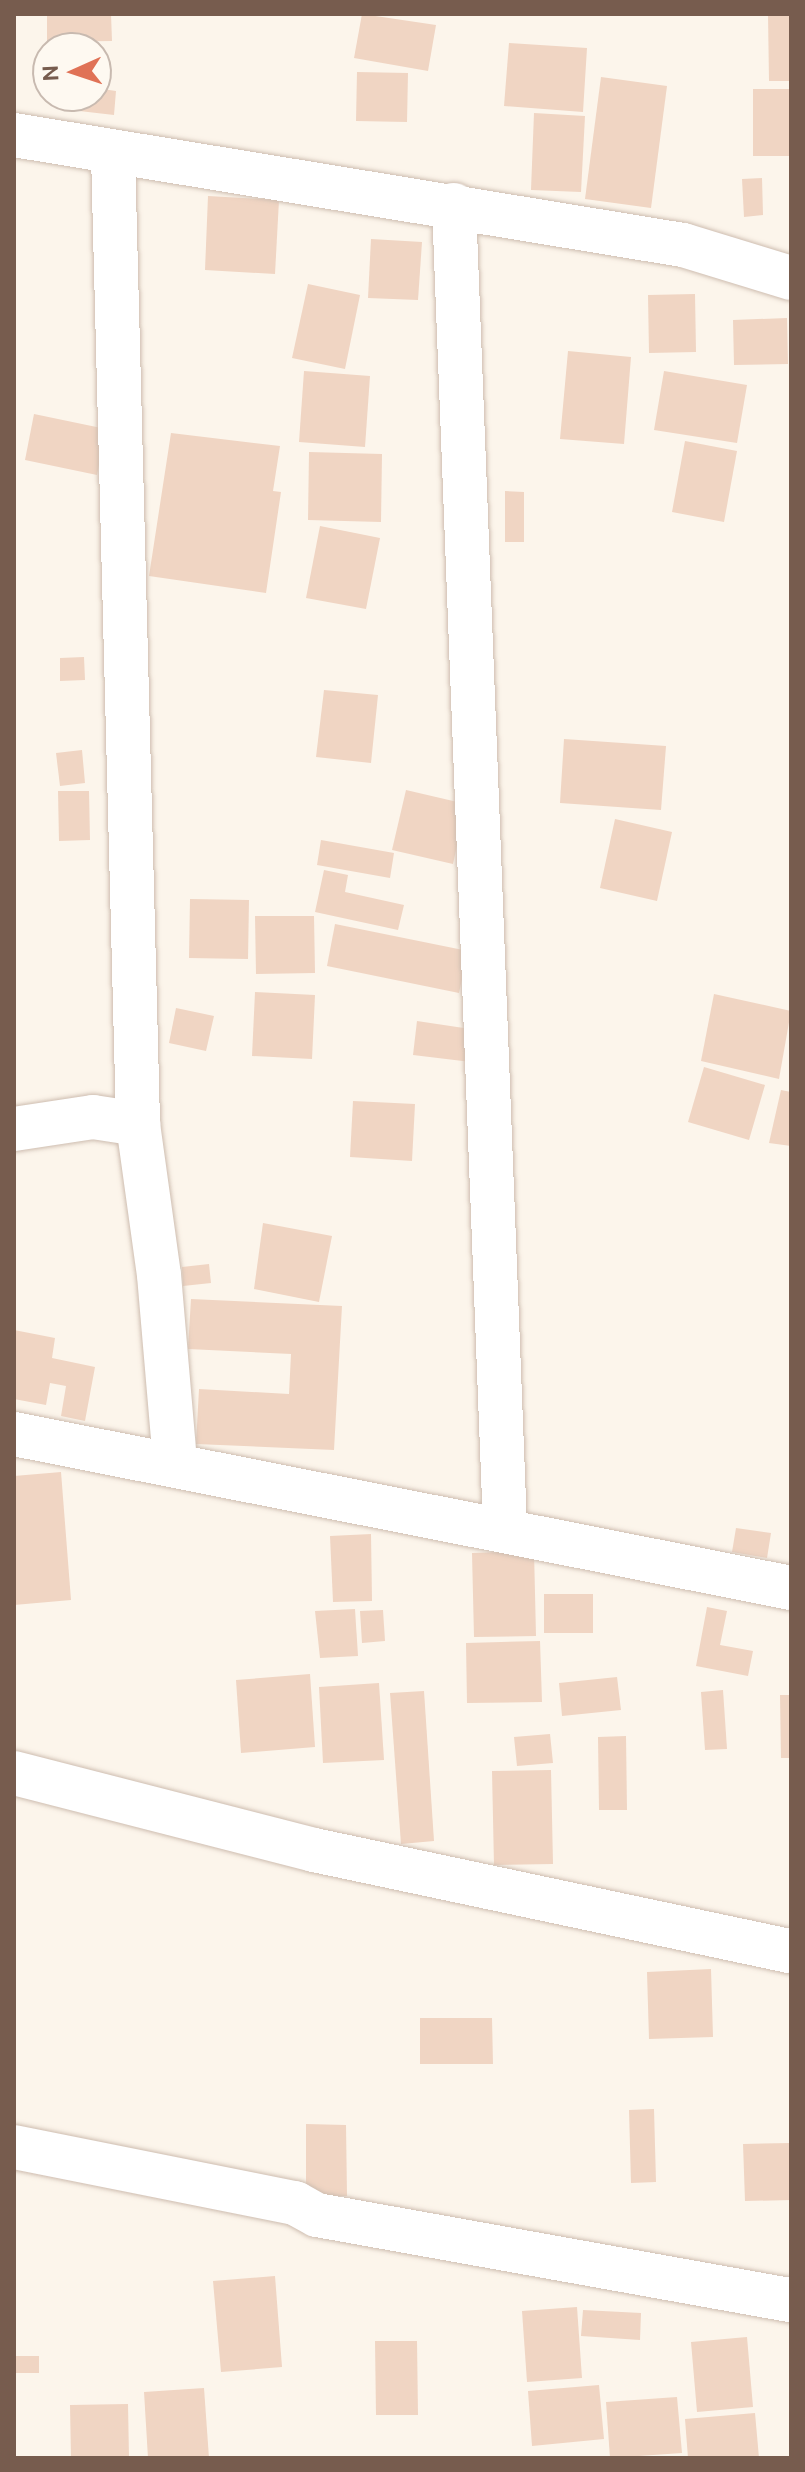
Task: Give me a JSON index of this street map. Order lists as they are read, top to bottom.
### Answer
{
  "north": "left"
}
